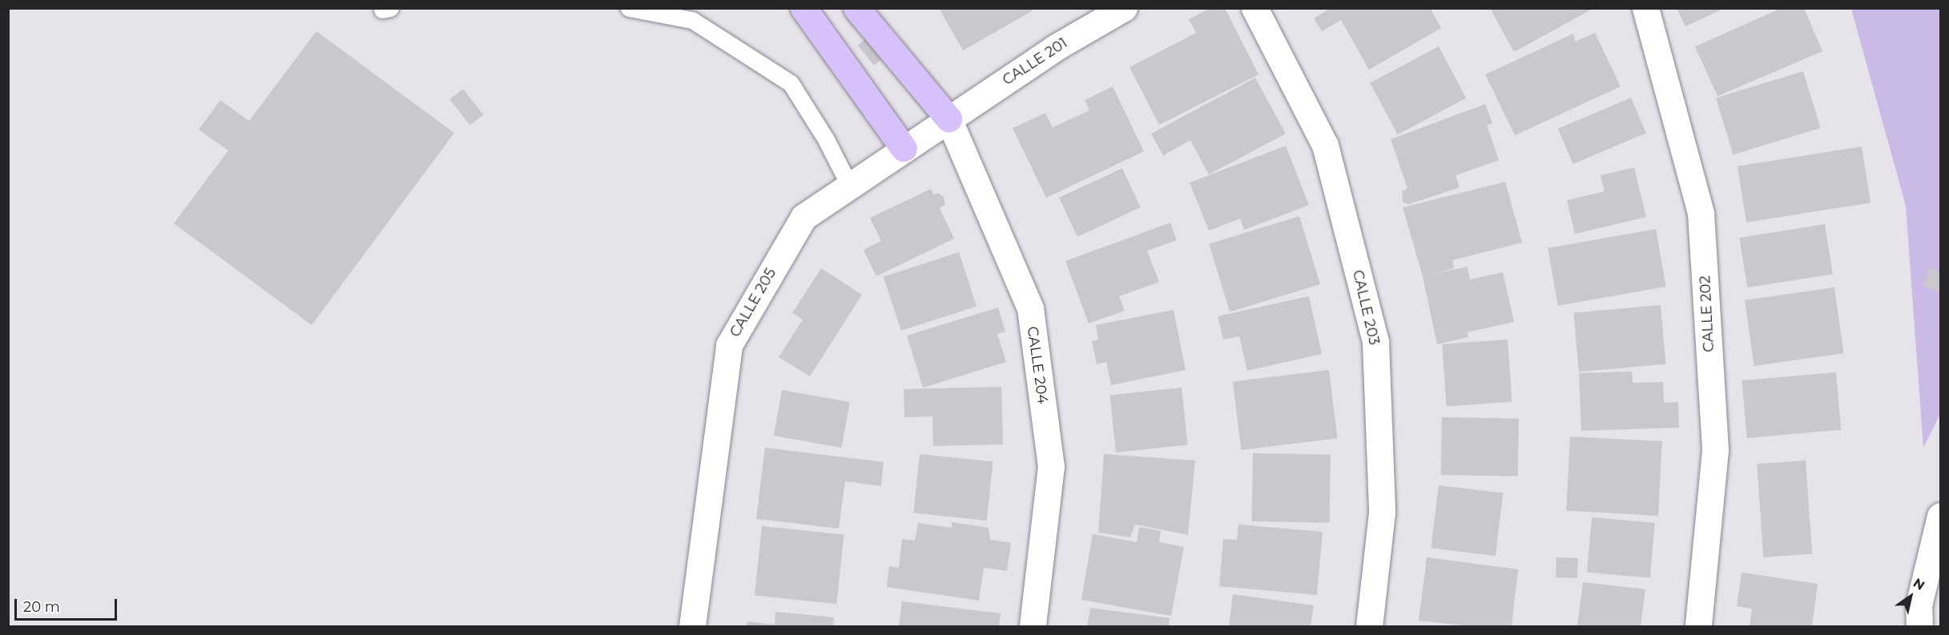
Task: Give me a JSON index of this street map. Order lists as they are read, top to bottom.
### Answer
{
  "streets": {
    "street": [
      "CALLE 201",
      "CALLE 205",
      "CALLE 203",
      "CALLE 202",
      "CALLE 204"
    ]
  },
  "crossings": [
    ["CALLE 201", "CALLE 205"],
    ["CALLE 201", "CALLE 204"],
    ["CALLE 205", "CALLE 204"]
  ],
  "scale_bar": "20 m",
  "north": "top right"
}
